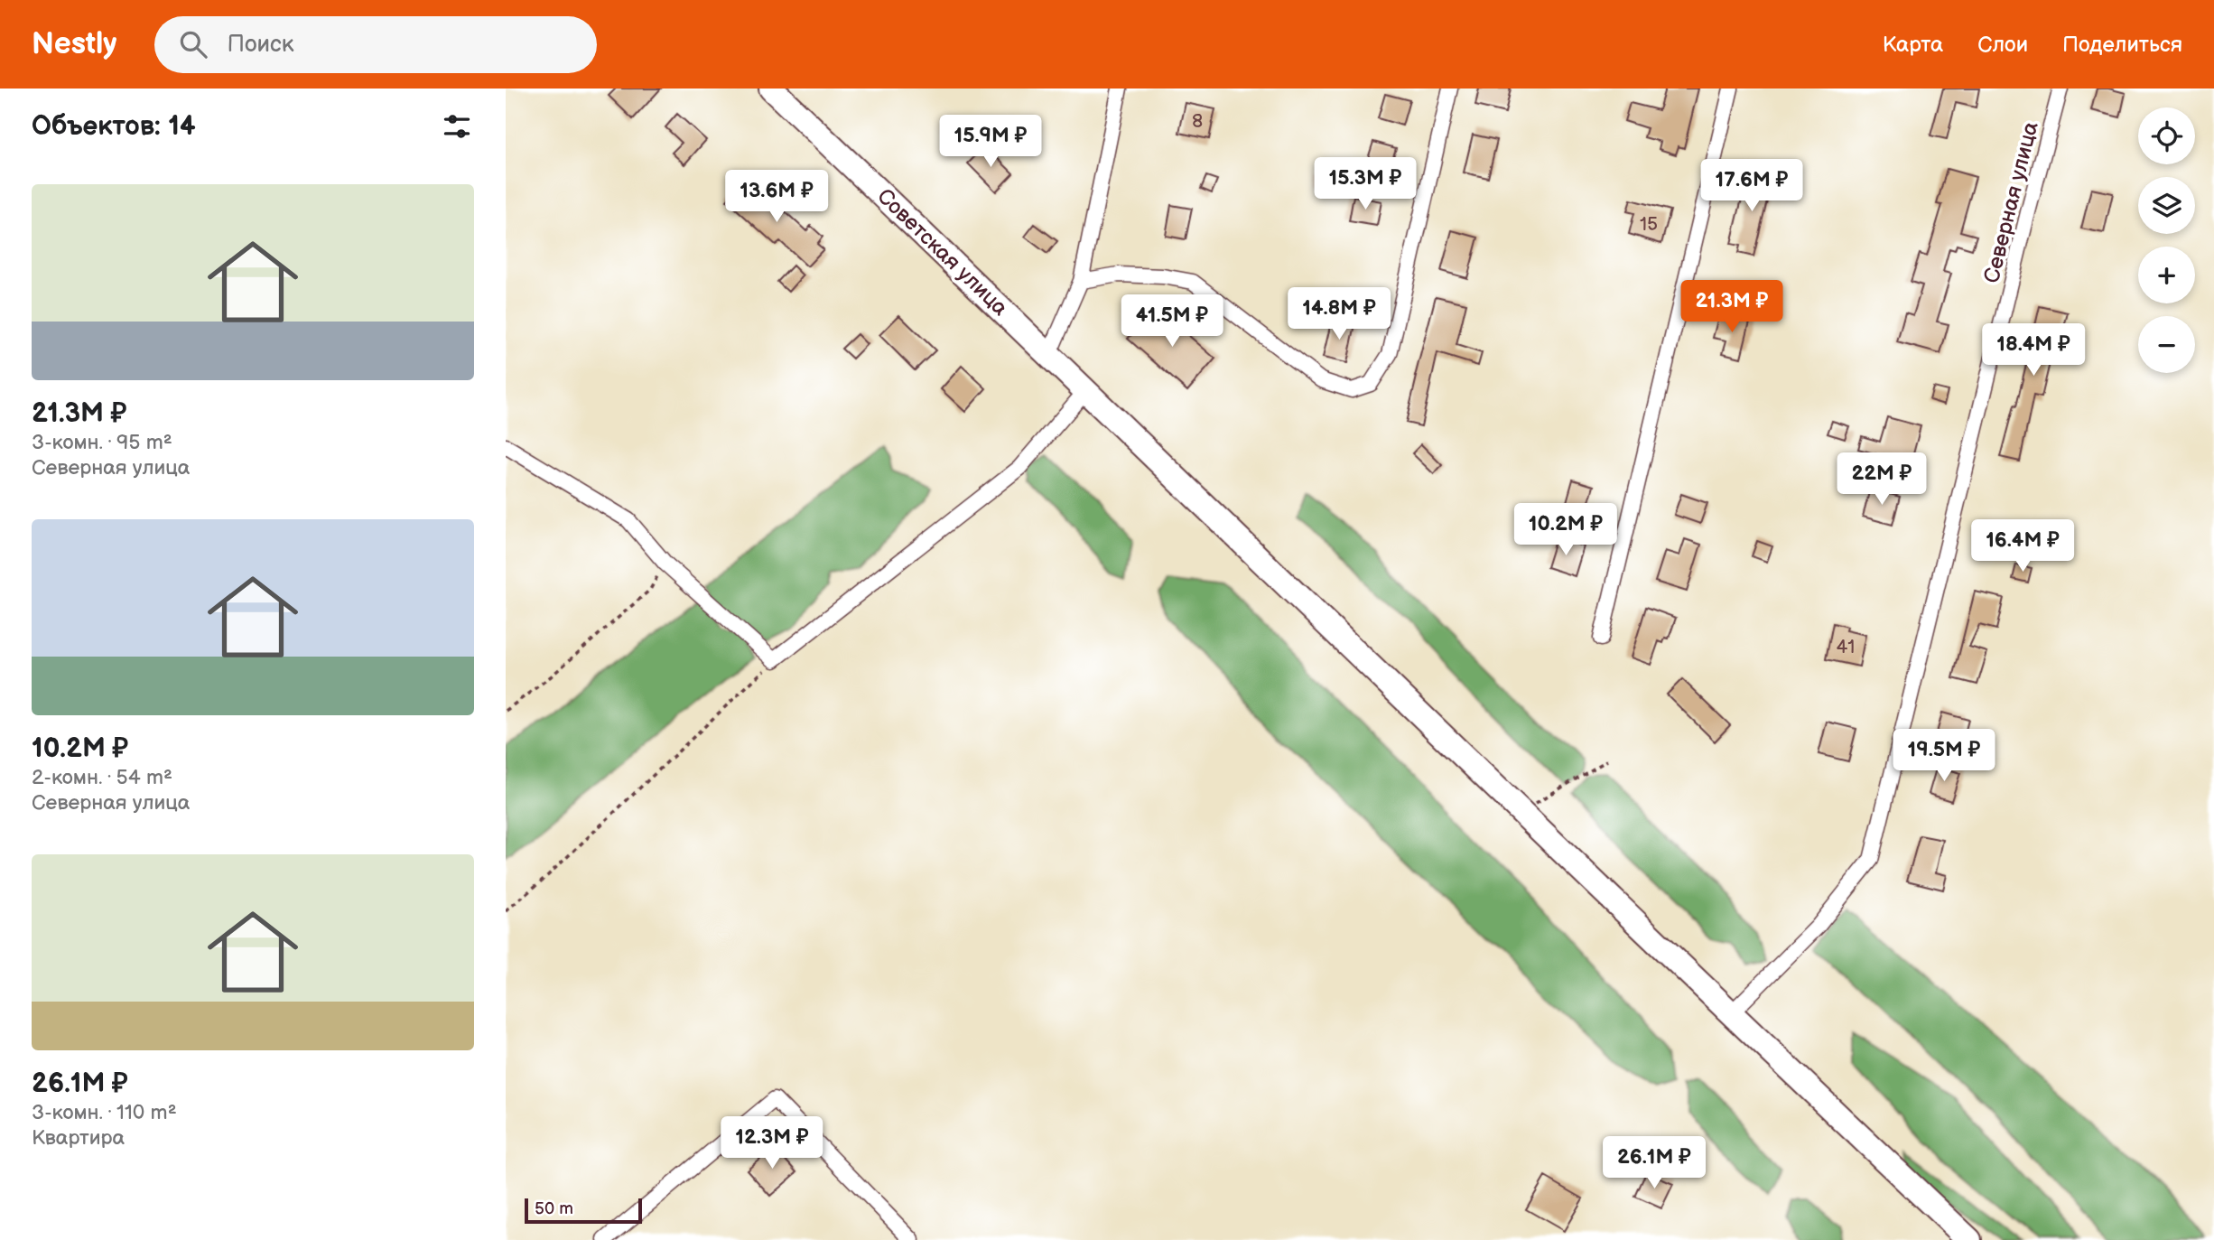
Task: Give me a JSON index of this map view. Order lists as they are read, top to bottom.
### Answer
{
  "streets": {
    "main road": ["Советская улица"],
    "street": ["Северная улица"]
  },
  "crossings": [
    ["Северная улица", "Советская улица"]
  ],
  "house_numbers": ["8", "15", "41"],
  "scale_bar": "50 m",
  "page": {
    "header": "Nestly",
    "search": "Поиск",
    "nav": ["Карта", "Слои", "Поделиться"],
    "heading": "Объектов: 14",
    "map_buttons": ["+", "−"],
    "price": [
      "15.9M ₽",
      "15.3M ₽",
      "17.6M ₽",
      "13.6M ₽",
      "21.3M ₽",
      "14.8M ₽",
      "41.5M ₽",
      "18.4M ₽",
      "22M ₽",
      "10.2M ₽",
      "16.4M ₽",
      "19.5M ₽",
      "12.3M ₽",
      "26.1M ₽"
    ],
    "list": [
      {
        "name": "21.3M ₽",
        "note": "3-комн. · 95 m² · Северная улица"
      },
      {
        "name": "10.2M ₽",
        "note": "2-комн. · 54 m² · Северная улица"
      },
      {
        "name": "26.1M ₽",
        "note": "3-комн. · 110 m² · Квартира"
      }
    ],
    "scale": "50 m"
  }
}
